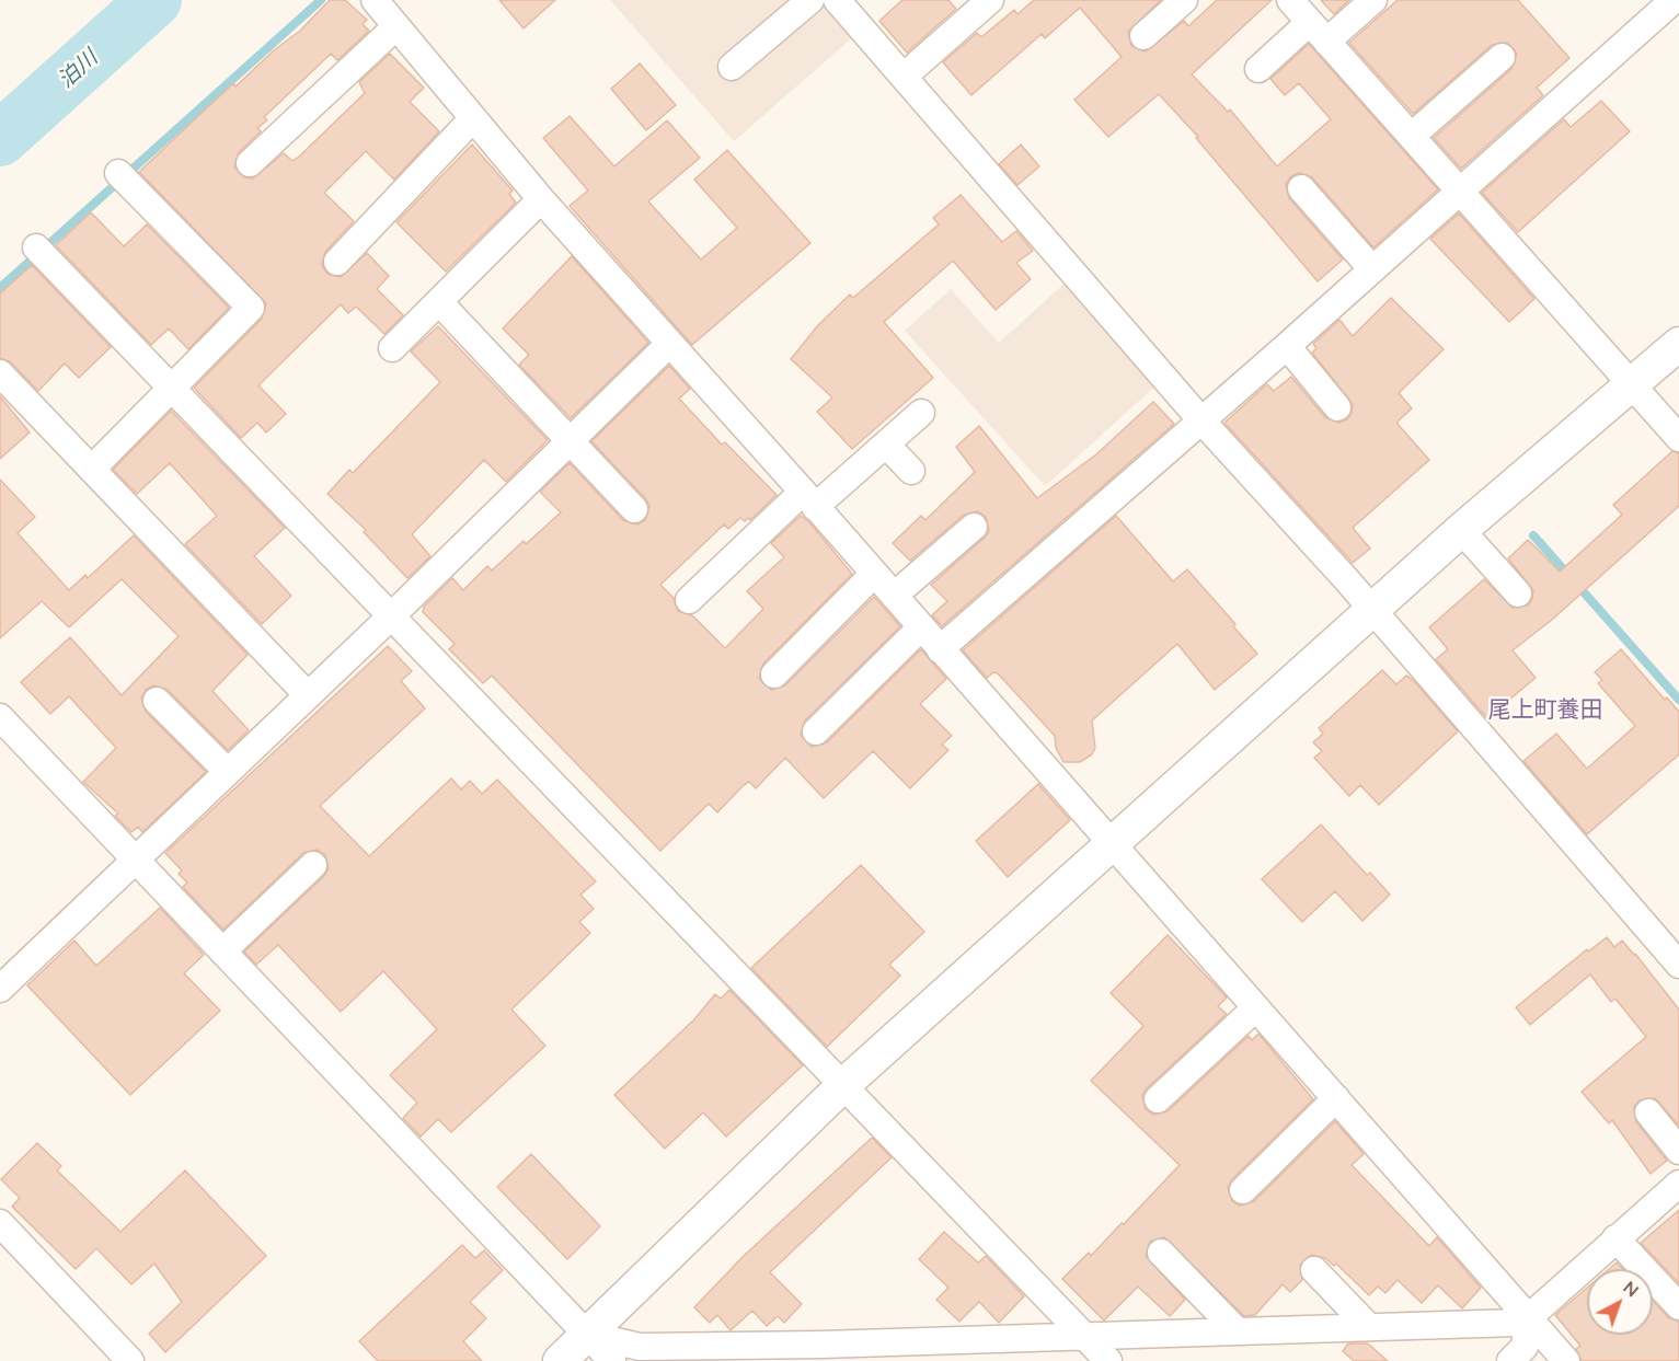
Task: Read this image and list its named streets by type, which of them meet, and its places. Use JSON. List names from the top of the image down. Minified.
{"districts":["尾上町養田"],"water":["泊川"],"north":"top right"}
